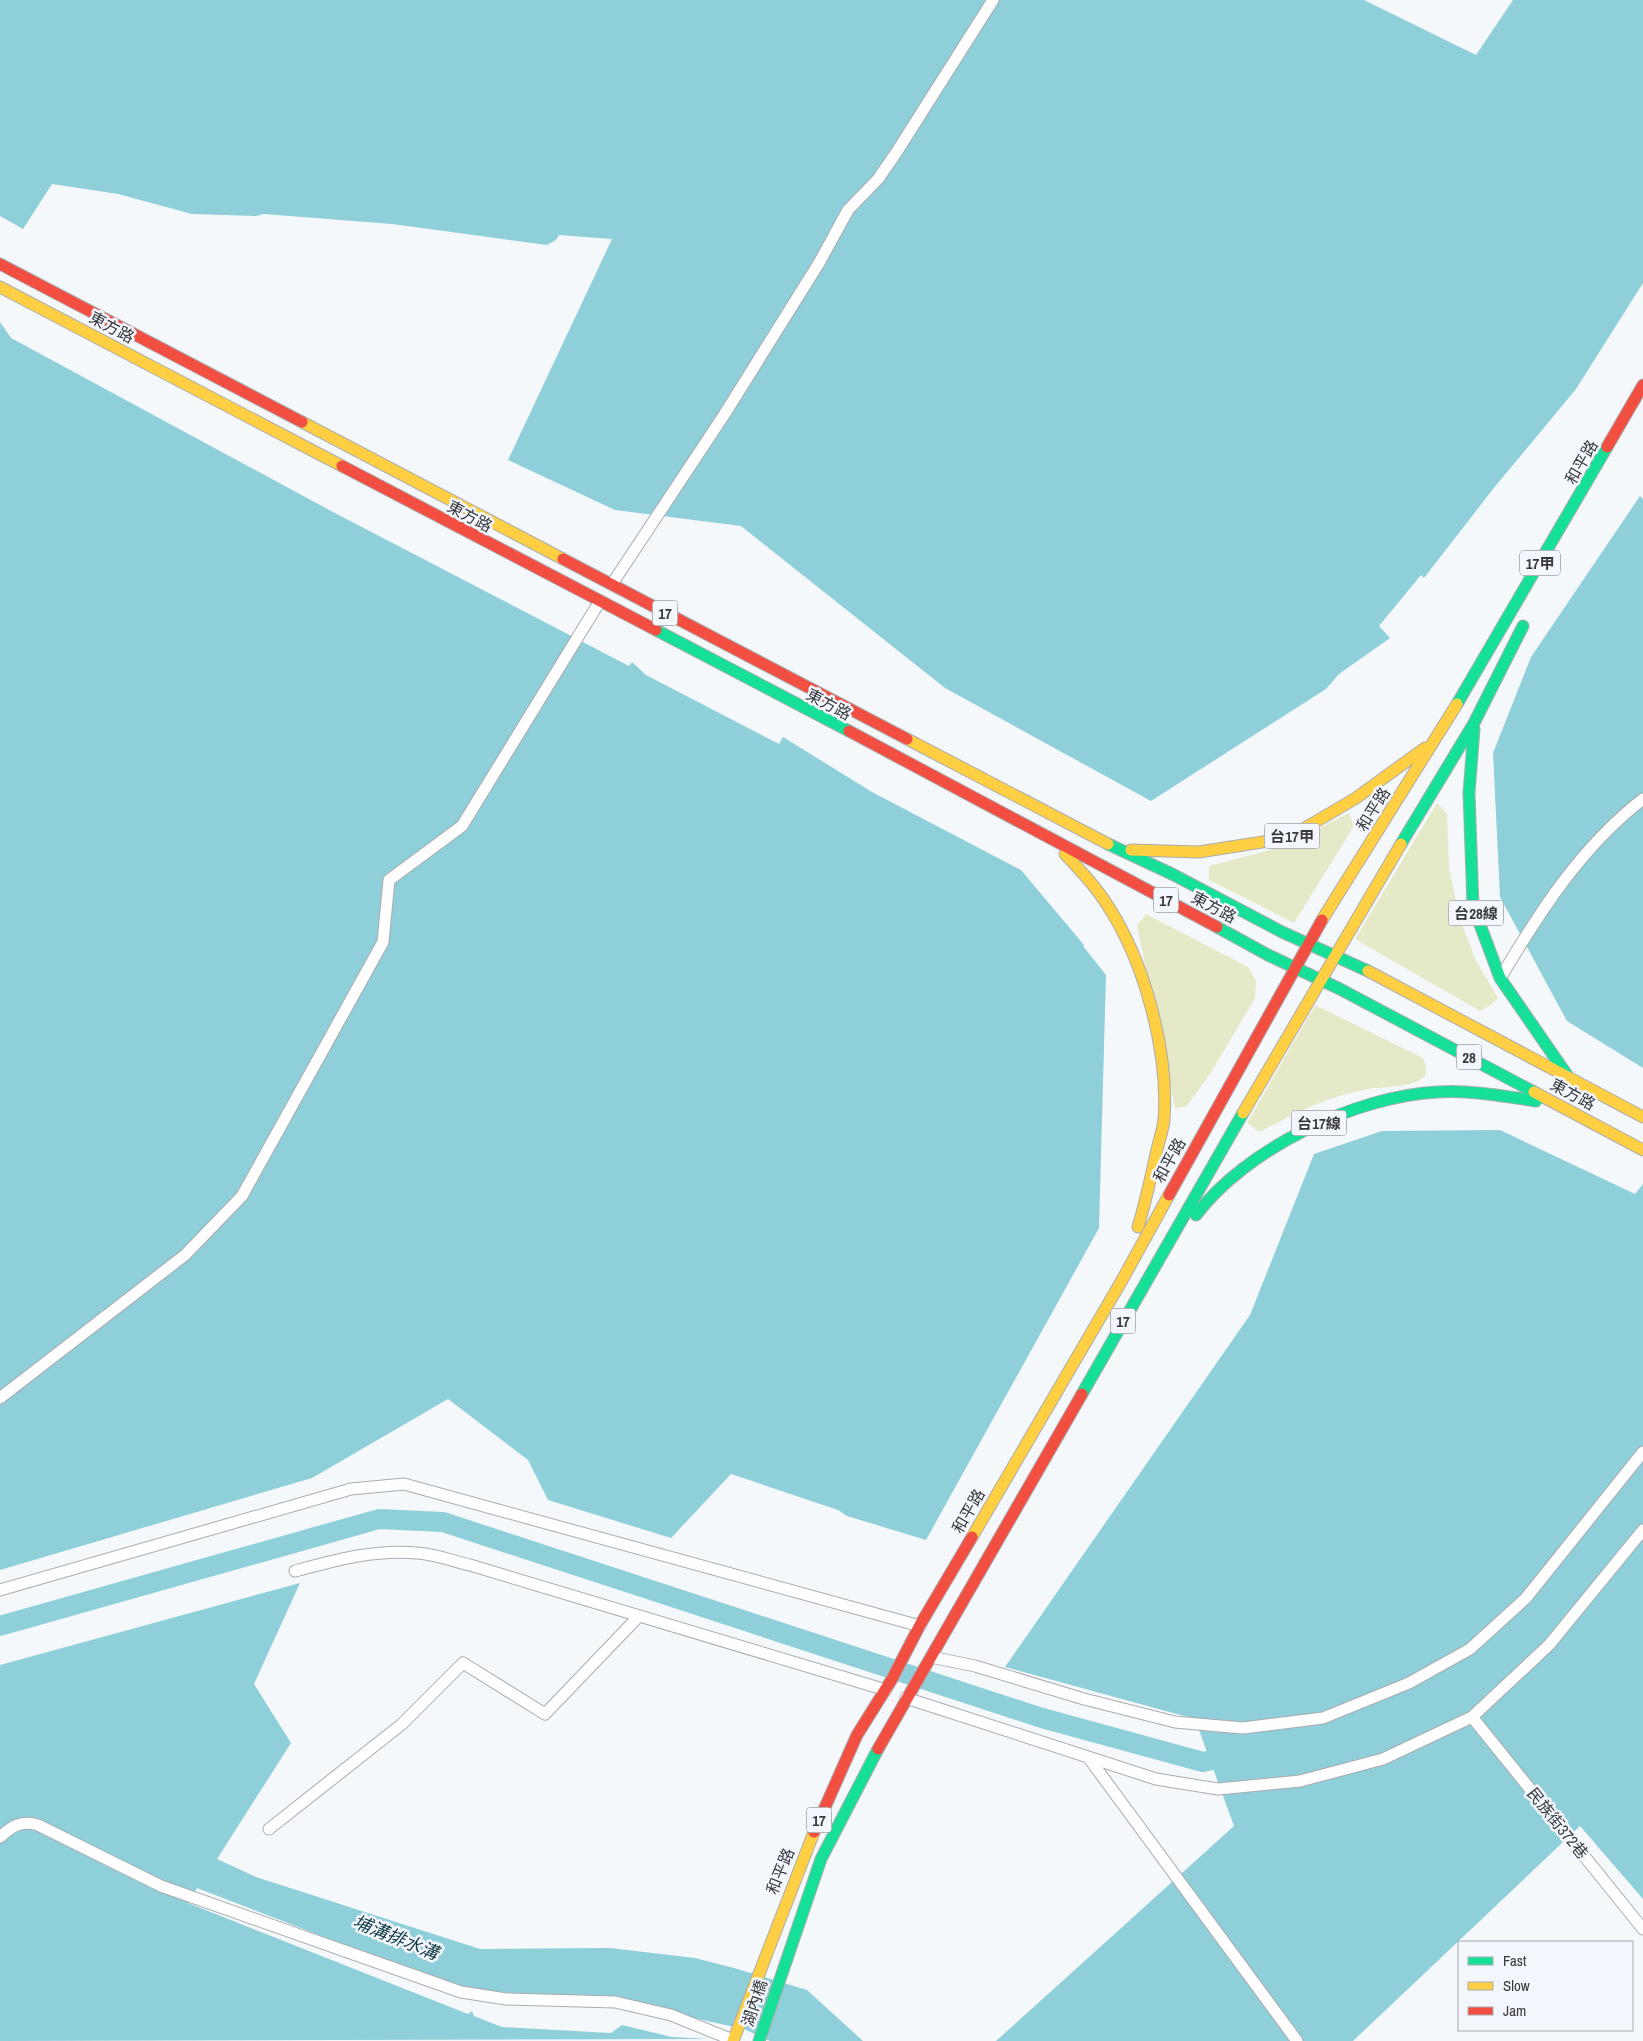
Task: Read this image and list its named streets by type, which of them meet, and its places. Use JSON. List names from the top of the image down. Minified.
{"streets":{"main road":["東方路","和平路","17甲","17","台17甲","台28線","28","台17線","湖內橋"],"lane":["民族街372巷"]},"crossings":[["東方路","和平路"],["東方路","台17甲"],["東方路","台28線"],["東方路","台17線"],["和平路","台17甲"],["和平路","台28線"],["和平路","台17線"],["和平路","湖內橋"]],"water":["埔溝排水溝"],"legend":["Fast","Slow","Jam"]}
